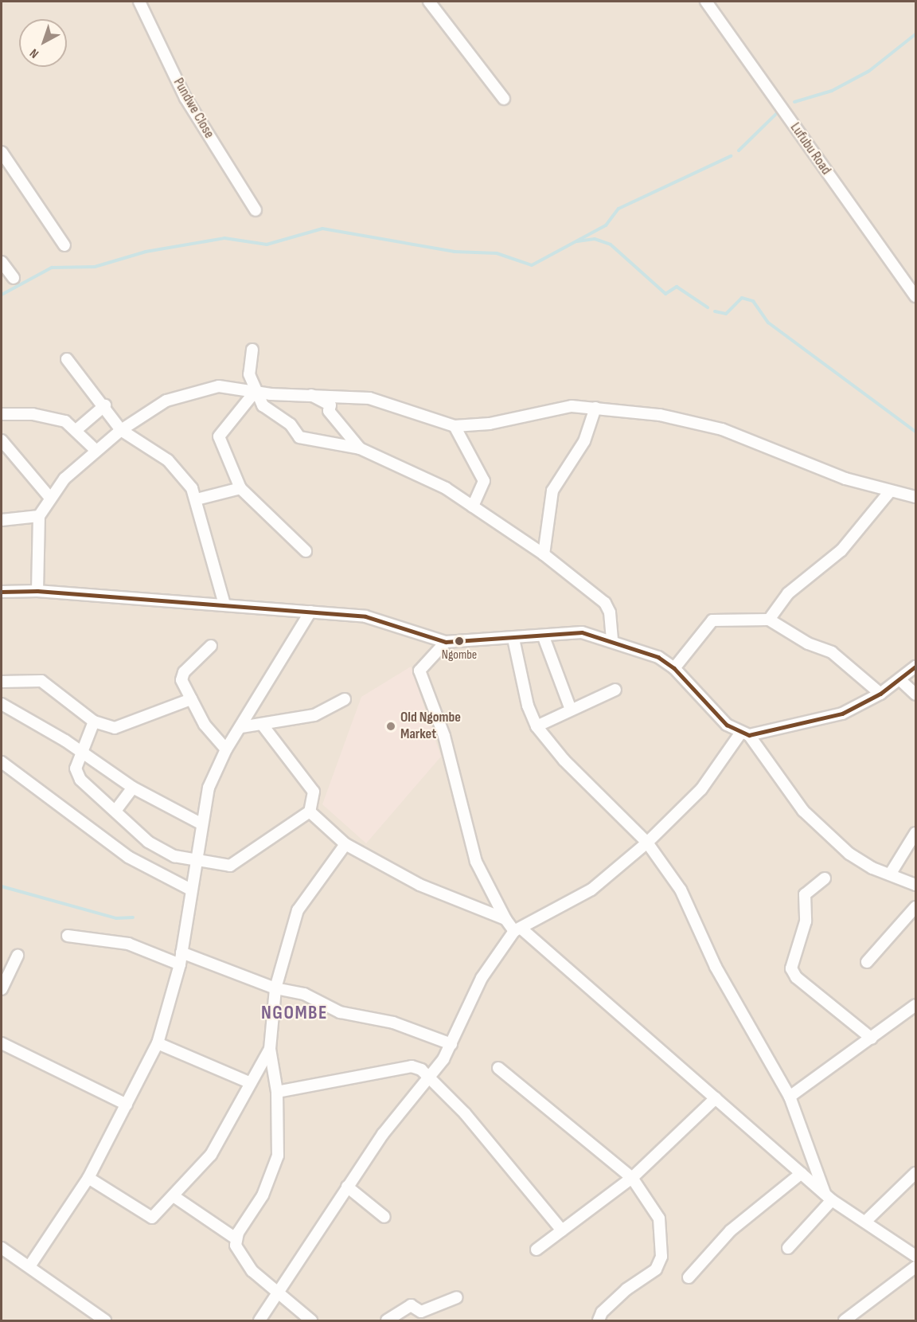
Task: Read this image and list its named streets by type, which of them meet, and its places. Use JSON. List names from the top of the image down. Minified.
{"streets":{"street":["Pundwe Close","Lufubu Road"]},"districts":["NGOMBE"],"places":["Ngombe","Old Ngombe Market"],"north":"bottom left"}
